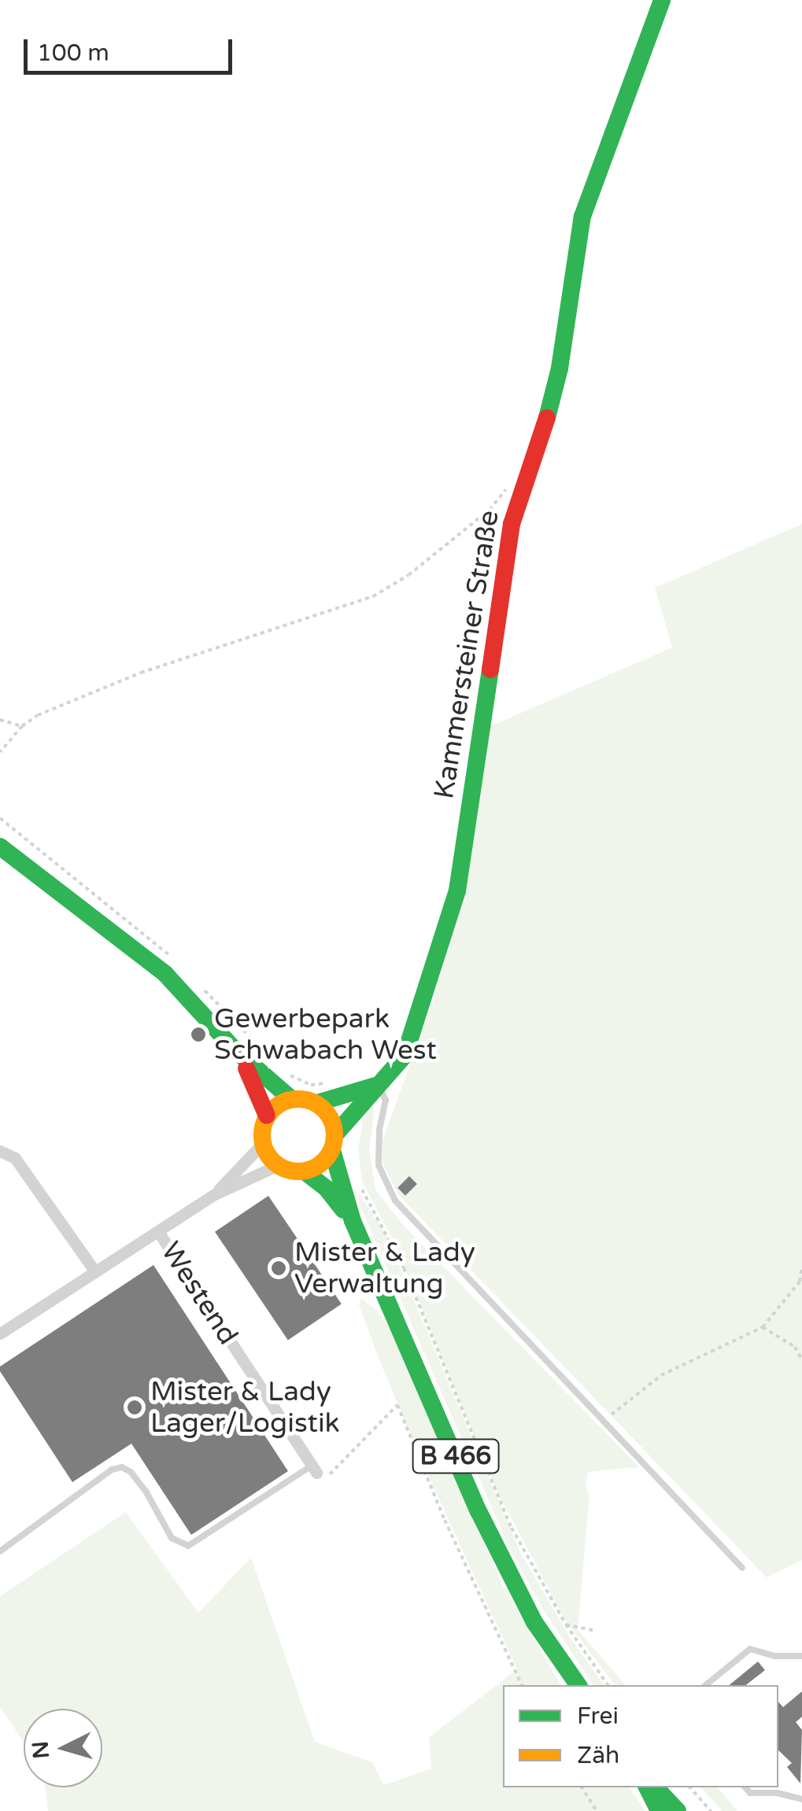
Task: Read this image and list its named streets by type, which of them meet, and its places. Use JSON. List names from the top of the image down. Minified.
{"streets":{"main road":["Kammersteiner Straße","B 466"],"street":["Westend"]},"crossings":[["Kammersteiner Straße","B 466"]],"places":["Gewerbepark Schwabach West","Mister & Lady Verwaltung","Mister & Lady Lager/Logistik"],"legend":["Frei","Zäh"],"scale_bar":"100 m","north":"left"}
